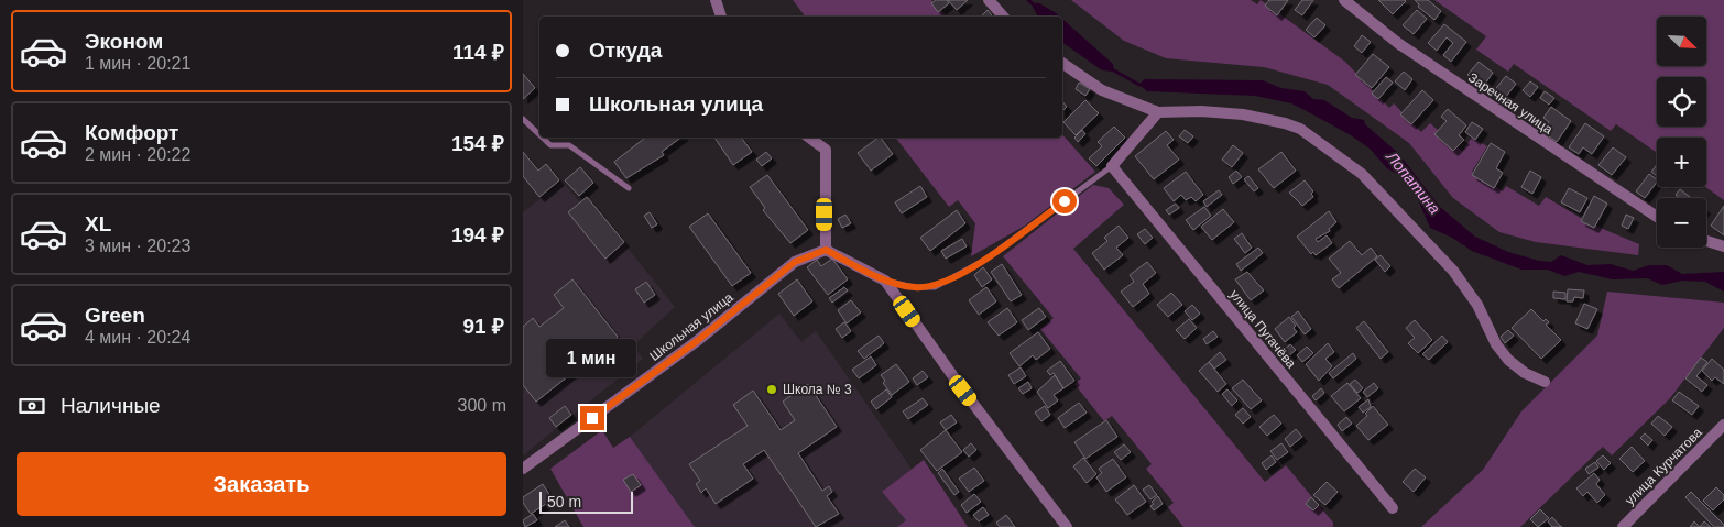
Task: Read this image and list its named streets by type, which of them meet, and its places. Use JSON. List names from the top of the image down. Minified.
{"streets":{"street":["Заречная улица","Школьная улица","улица Пугачёва","улица Курчатова"]},"water":["Лопатина"],"places":["Школа № 3"],"scale_bar":"50 m","north":"bottom right","page":{"list":[{"name":"Эконом","note":"1 мин · 20:21","value":"114 ₽"},{"name":"Комфорт","note":"2 мин · 20:22","value":"154 ₽"},{"name":"XL","note":"3 мин · 20:23","value":"194 ₽"},{"name":"Green","note":"4 мин · 20:24","value":"91 ₽"}],"map_buttons":["+","−"],"banner":["Откуда","Школьная улица"],"bubble":"1 мин","pay":["Наличные","300 m"],"buttons":"Заказать","scale":"50 m"}}
